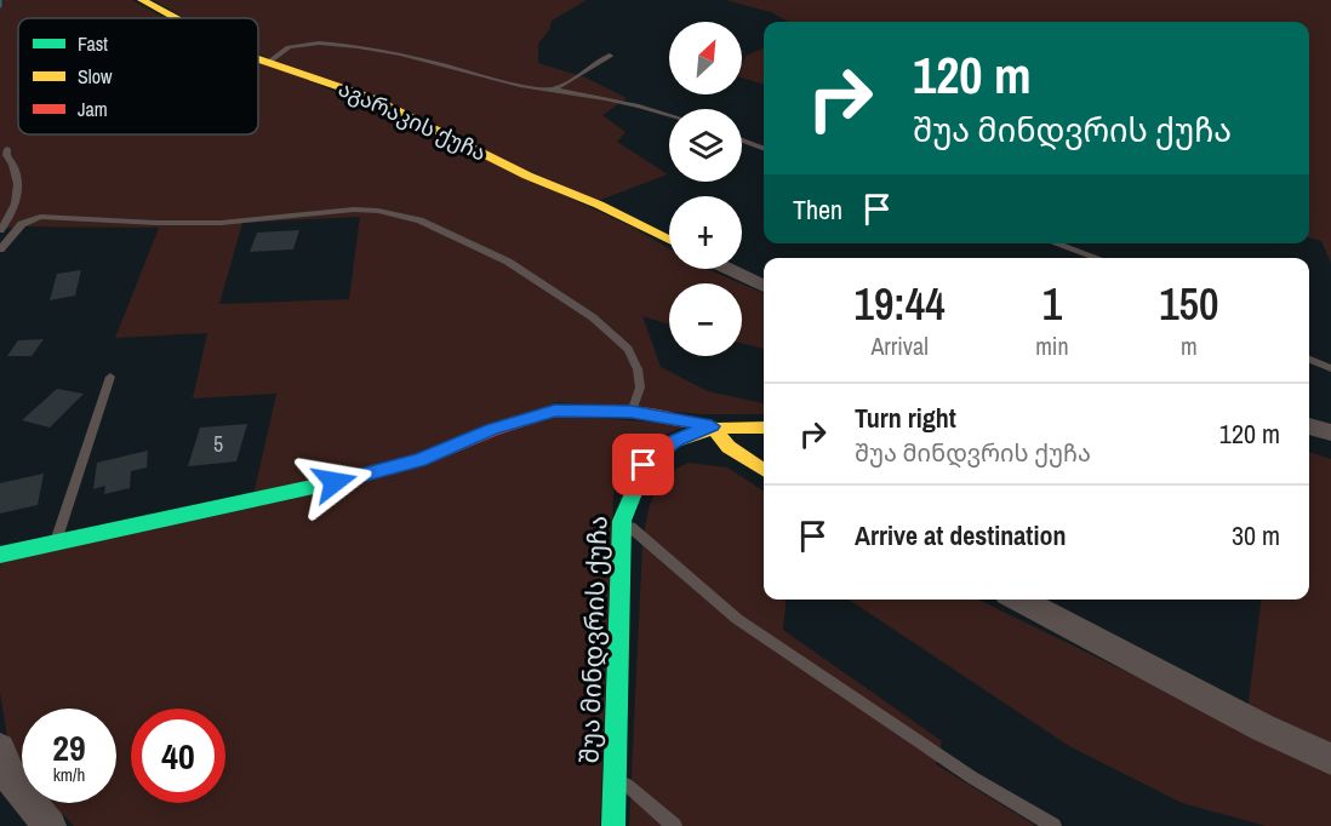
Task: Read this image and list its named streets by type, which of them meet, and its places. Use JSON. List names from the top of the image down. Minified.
{"streets":{"street":["აგარაკის ქუჩა","შუა მინდვრის ქუჩა"]},"house_numbers":["5"],"legend":["Fast","Slow","Jam"],"north":"top right","page":{"map_buttons":["+","−"],"turn":["120 m","შუა მინდვრის ქუჩა"],"then":"Then","eta":["19:44","Arrival","1","min","150","m"],"list":[{"name":"Turn right","note":"შუა მინდვრის ქუჩა","value":"120 m"},{"name":"Arrive at destination","value":"30 m"}],"speed":"29 km/h","limit":"40"}}
